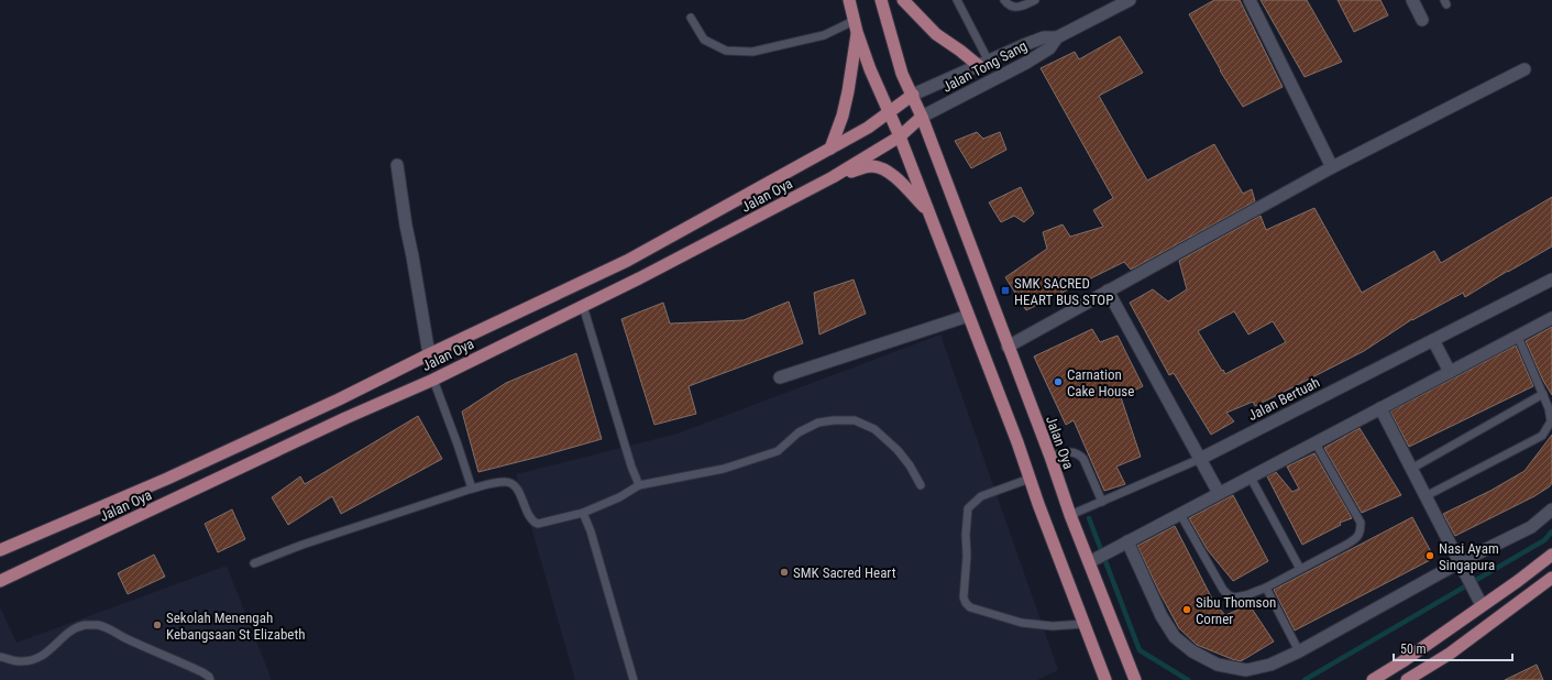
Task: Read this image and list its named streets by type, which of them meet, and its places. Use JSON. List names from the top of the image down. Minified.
{"streets":{"main road":["Jalan Oya"],"street":["Jalan Tong Sang","Jalan Bertuah"]},"crossings":[["Jalan Tong Sang","Jalan Oya"]],"places":{"transit":["SMK SACRED HEART BUS STOP"],"other":["Carnation Cake House","Nasi Ayam Singapura","SMK Sacred Heart","Sibu Thomson Corner","Sekolah Menengah Kebangsaan St Elizabeth"]},"scale_bar":"50 m"}
